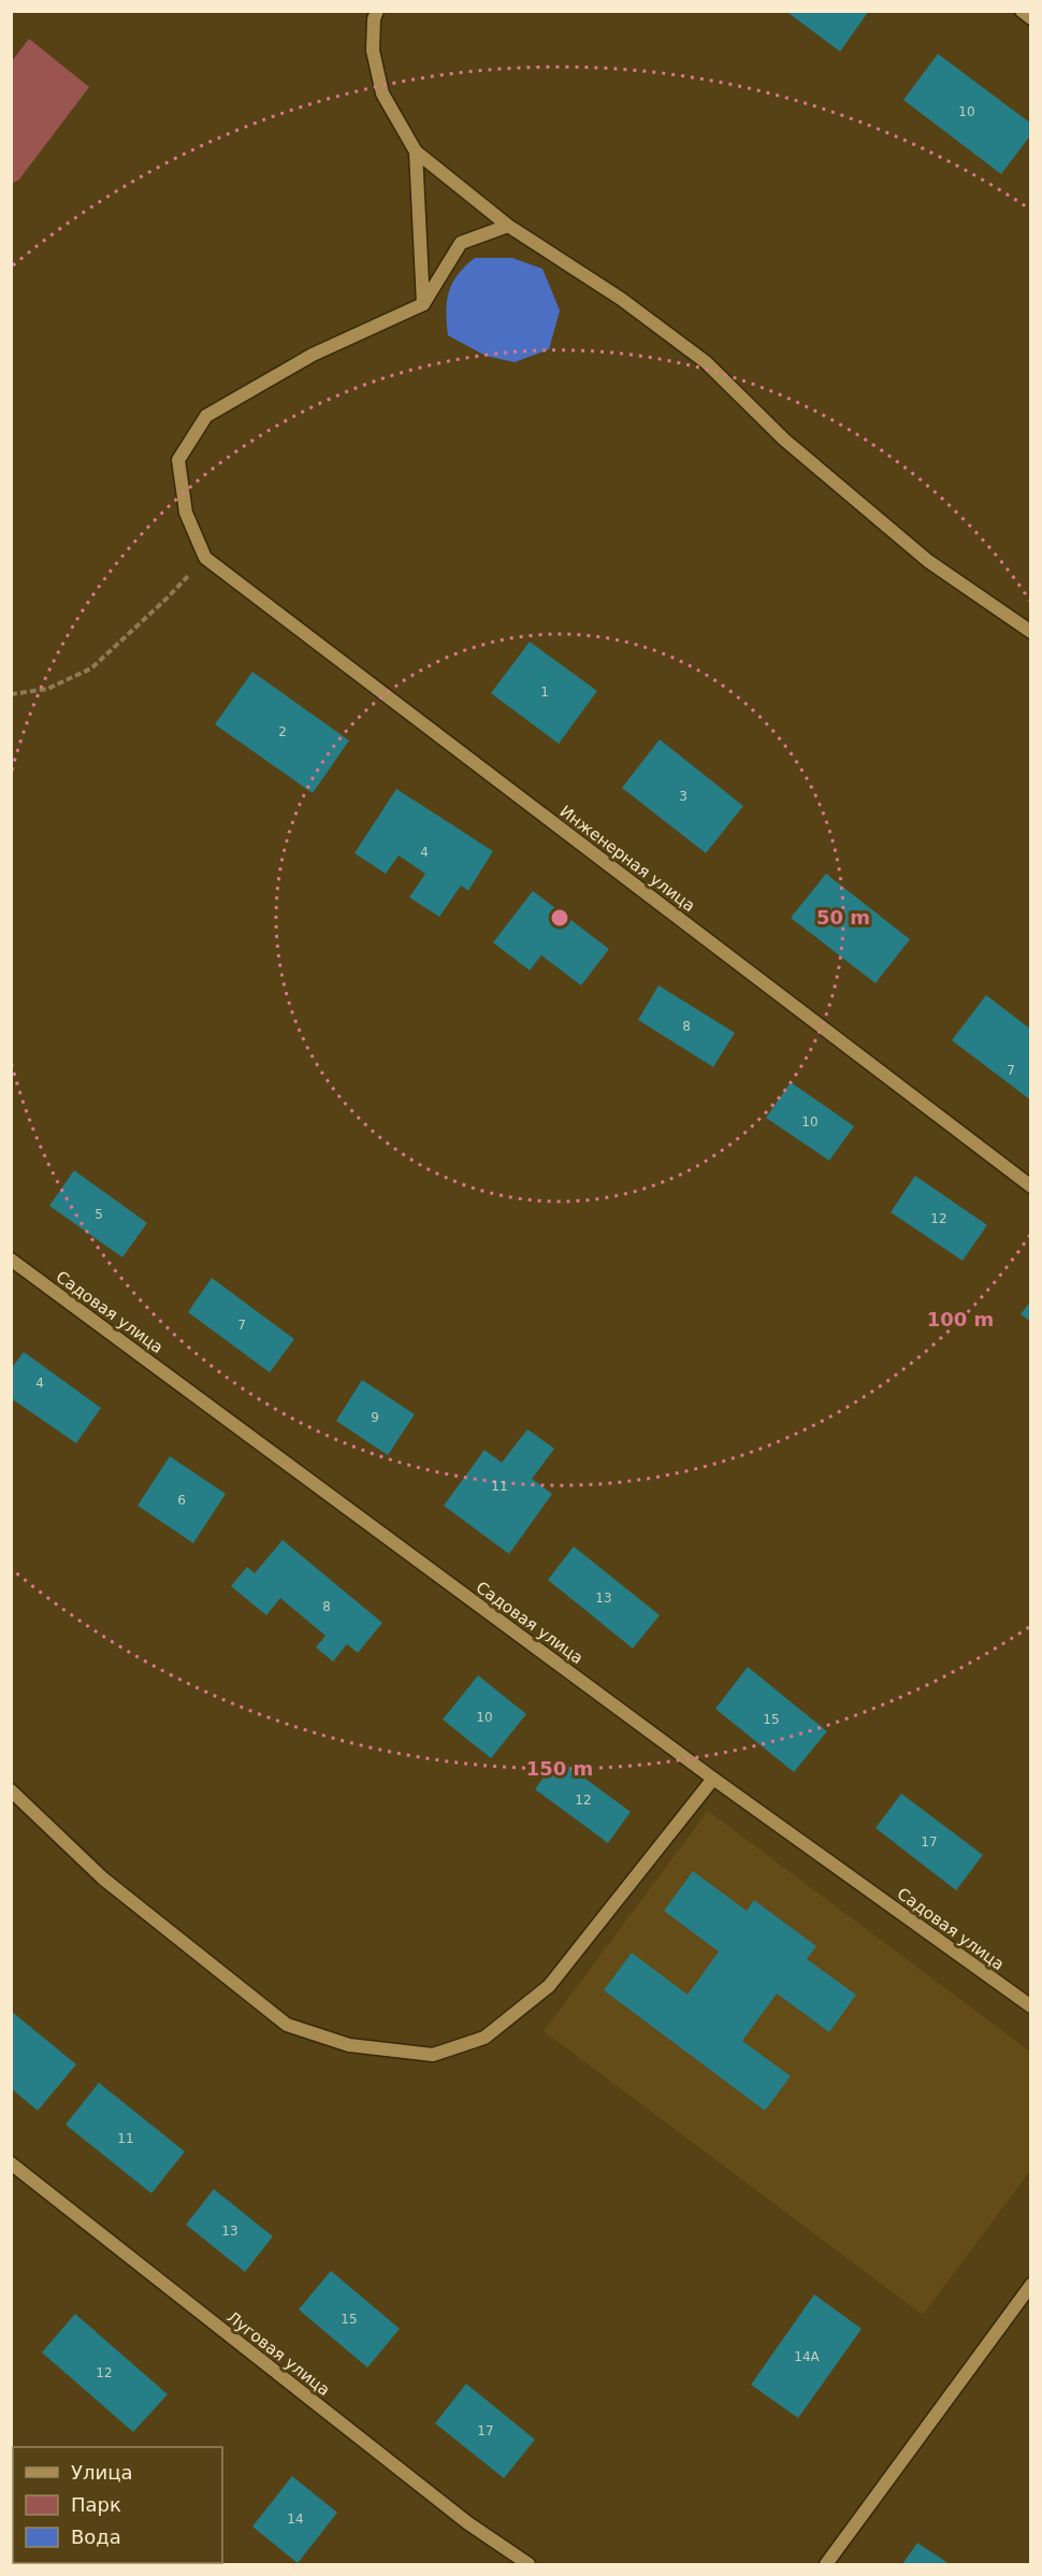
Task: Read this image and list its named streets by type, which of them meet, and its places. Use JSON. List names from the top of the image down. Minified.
{"streets":{"street":["Инженерная улица","Садовая улица","Луговая улица"]},"house_numbers":["10","1","2","3","4","8","7","10","5","12","7","4","9","11","6","13","8","10","15","12","17","11","13","15","14А","12","17","14"],"legend":["Улица","Парк","Вода"],"rings":["50 m","100 m","150 m"]}
